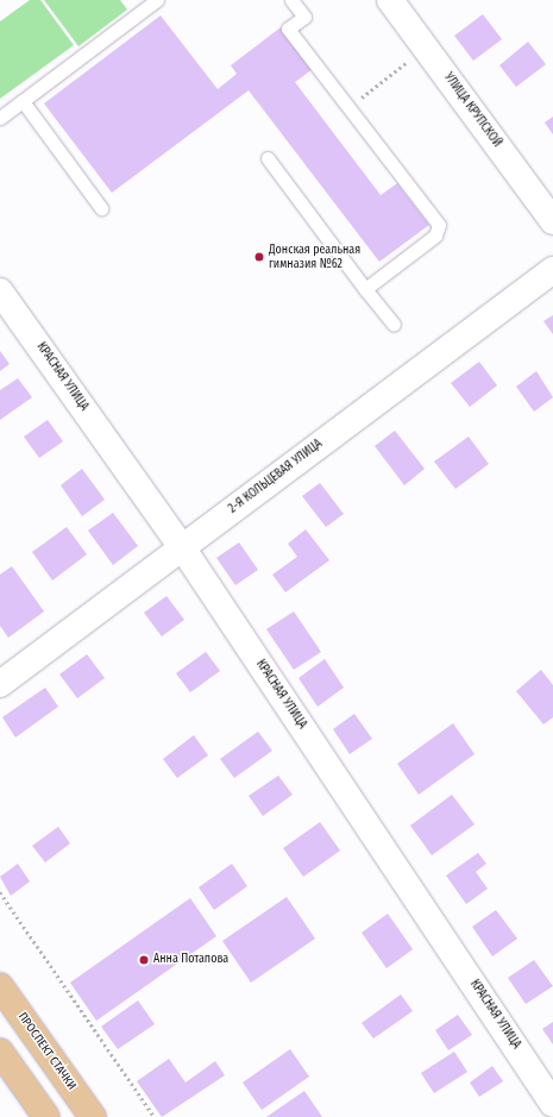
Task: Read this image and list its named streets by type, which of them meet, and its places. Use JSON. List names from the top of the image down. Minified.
{"streets":{"main road":["ПРОСПЕКТ СТАЧКИ"],"street":["УЛИЦА КРУПСКОЙ","КРАСНАЯ УЛИЦА","2-Я КОЛЬЦЕВАЯ УЛИЦА"]},"crossings":[["КРАСНАЯ УЛИЦА","2-Я КОЛЬЦЕВАЯ УЛИЦА"]],"places":["Донская реальная гимназия №62","Анна Потапова"]}
